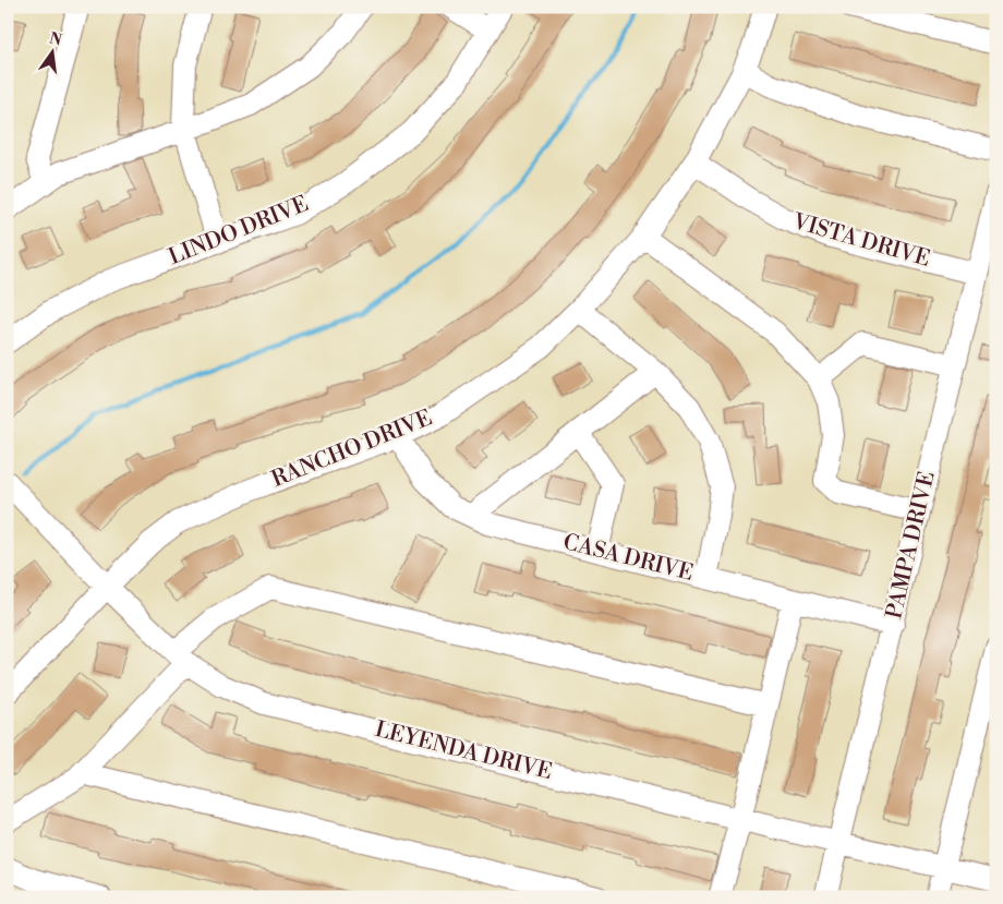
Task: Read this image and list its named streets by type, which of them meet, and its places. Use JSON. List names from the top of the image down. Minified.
{"streets":{"street":["LINDO DRIVE","VISTA DRIVE","RANCHO DRIVE","PAMPA DRIVE","CASA DRIVE","LEYENDA DRIVE"]},"crossings":[["VISTA DRIVE","RANCHO DRIVE"],["VISTA DRIVE","PAMPA DRIVE"],["RANCHO DRIVE","CASA DRIVE"],["RANCHO DRIVE","LEYENDA DRIVE"],["PAMPA DRIVE","CASA DRIVE"],["PAMPA DRIVE","LEYENDA DRIVE"]],"north":"top"}
